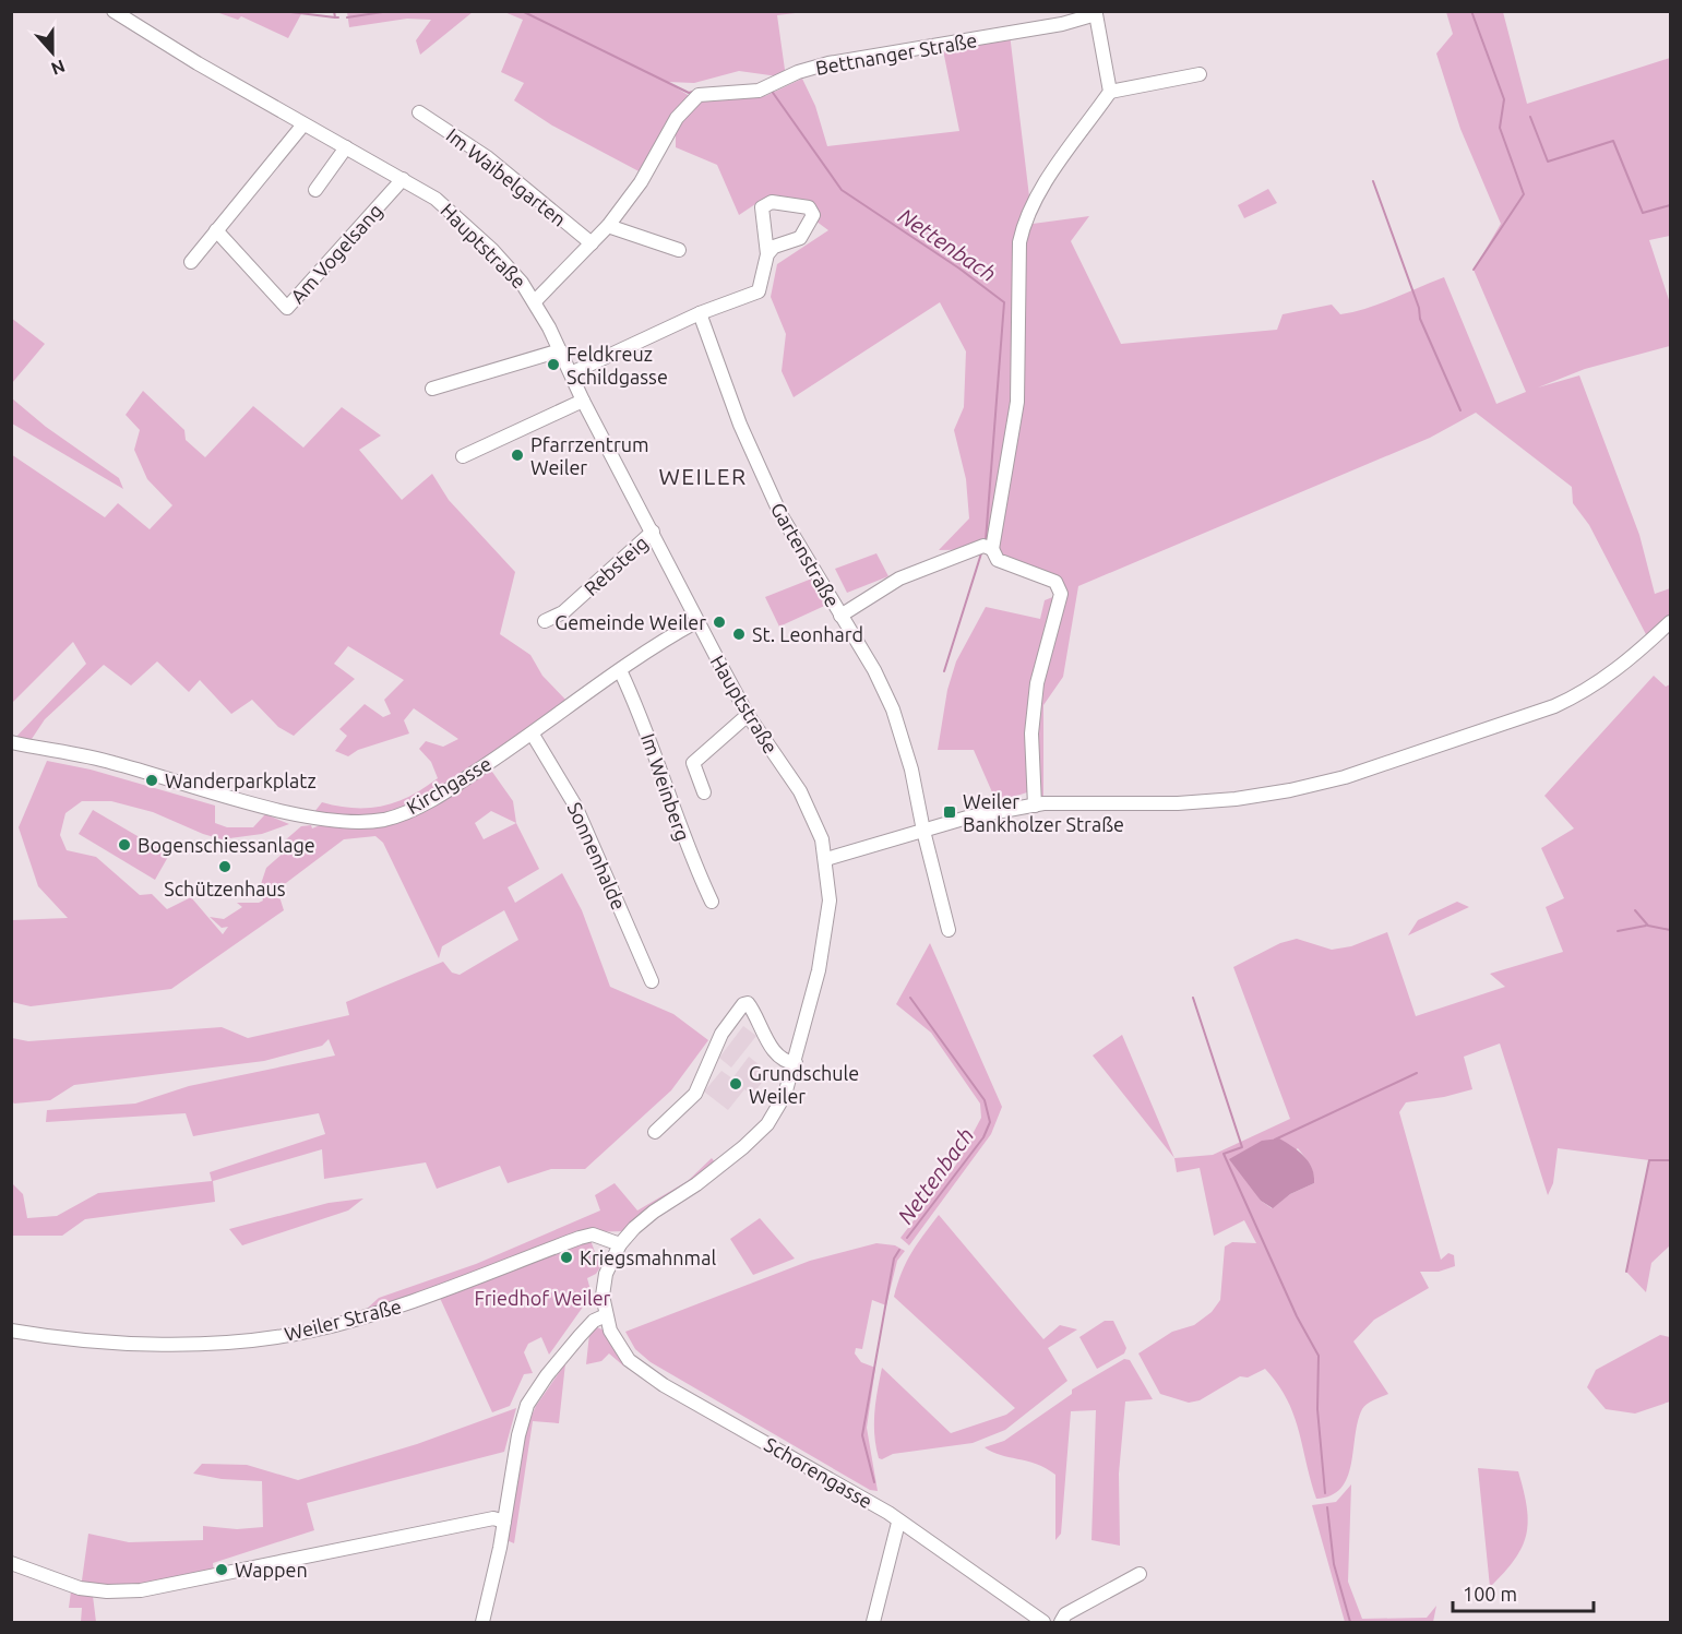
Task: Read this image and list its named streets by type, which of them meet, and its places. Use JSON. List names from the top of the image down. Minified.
{"streets":{"street":["Bettnanger Straße","Im Waibelgarten","Hauptstraße","Am Vogelsang","Gartenstraße","Rebsteig","Kirchgasse","Im Weinberg","Sonnenhalde","Weiler Straße","Schorengasse"]},"crossings":[["Bettnanger Straße","Im Waibelgarten"],["Bettnanger Straße","Hauptstraße"],["Hauptstraße","Am Vogelsang"],["Hauptstraße","Rebsteig"],["Hauptstraße","Kirchgasse"],["Hauptstraße","Weiler Straße"],["Hauptstraße","Schorengasse"],["Kirchgasse","Im Weinberg"],["Kirchgasse","Sonnenhalde"]],"districts":["WEILER"],"water":["Nettenbach"],"parks":["Friedhof Weiler"],"places":{"other":["Feldkreuz Schildgasse","Pfarrzentrum Weiler","Gemeinde Weiler","St. Leonhard","Wanderparkplatz","Bogenschiessanlage","Schützenhaus","Grundschule Weiler","Kriegsmahnmal","Wappen"],"transit":["Weiler Bankholzer Straße"]},"scale_bar":"100 m","north":"bottom"}
